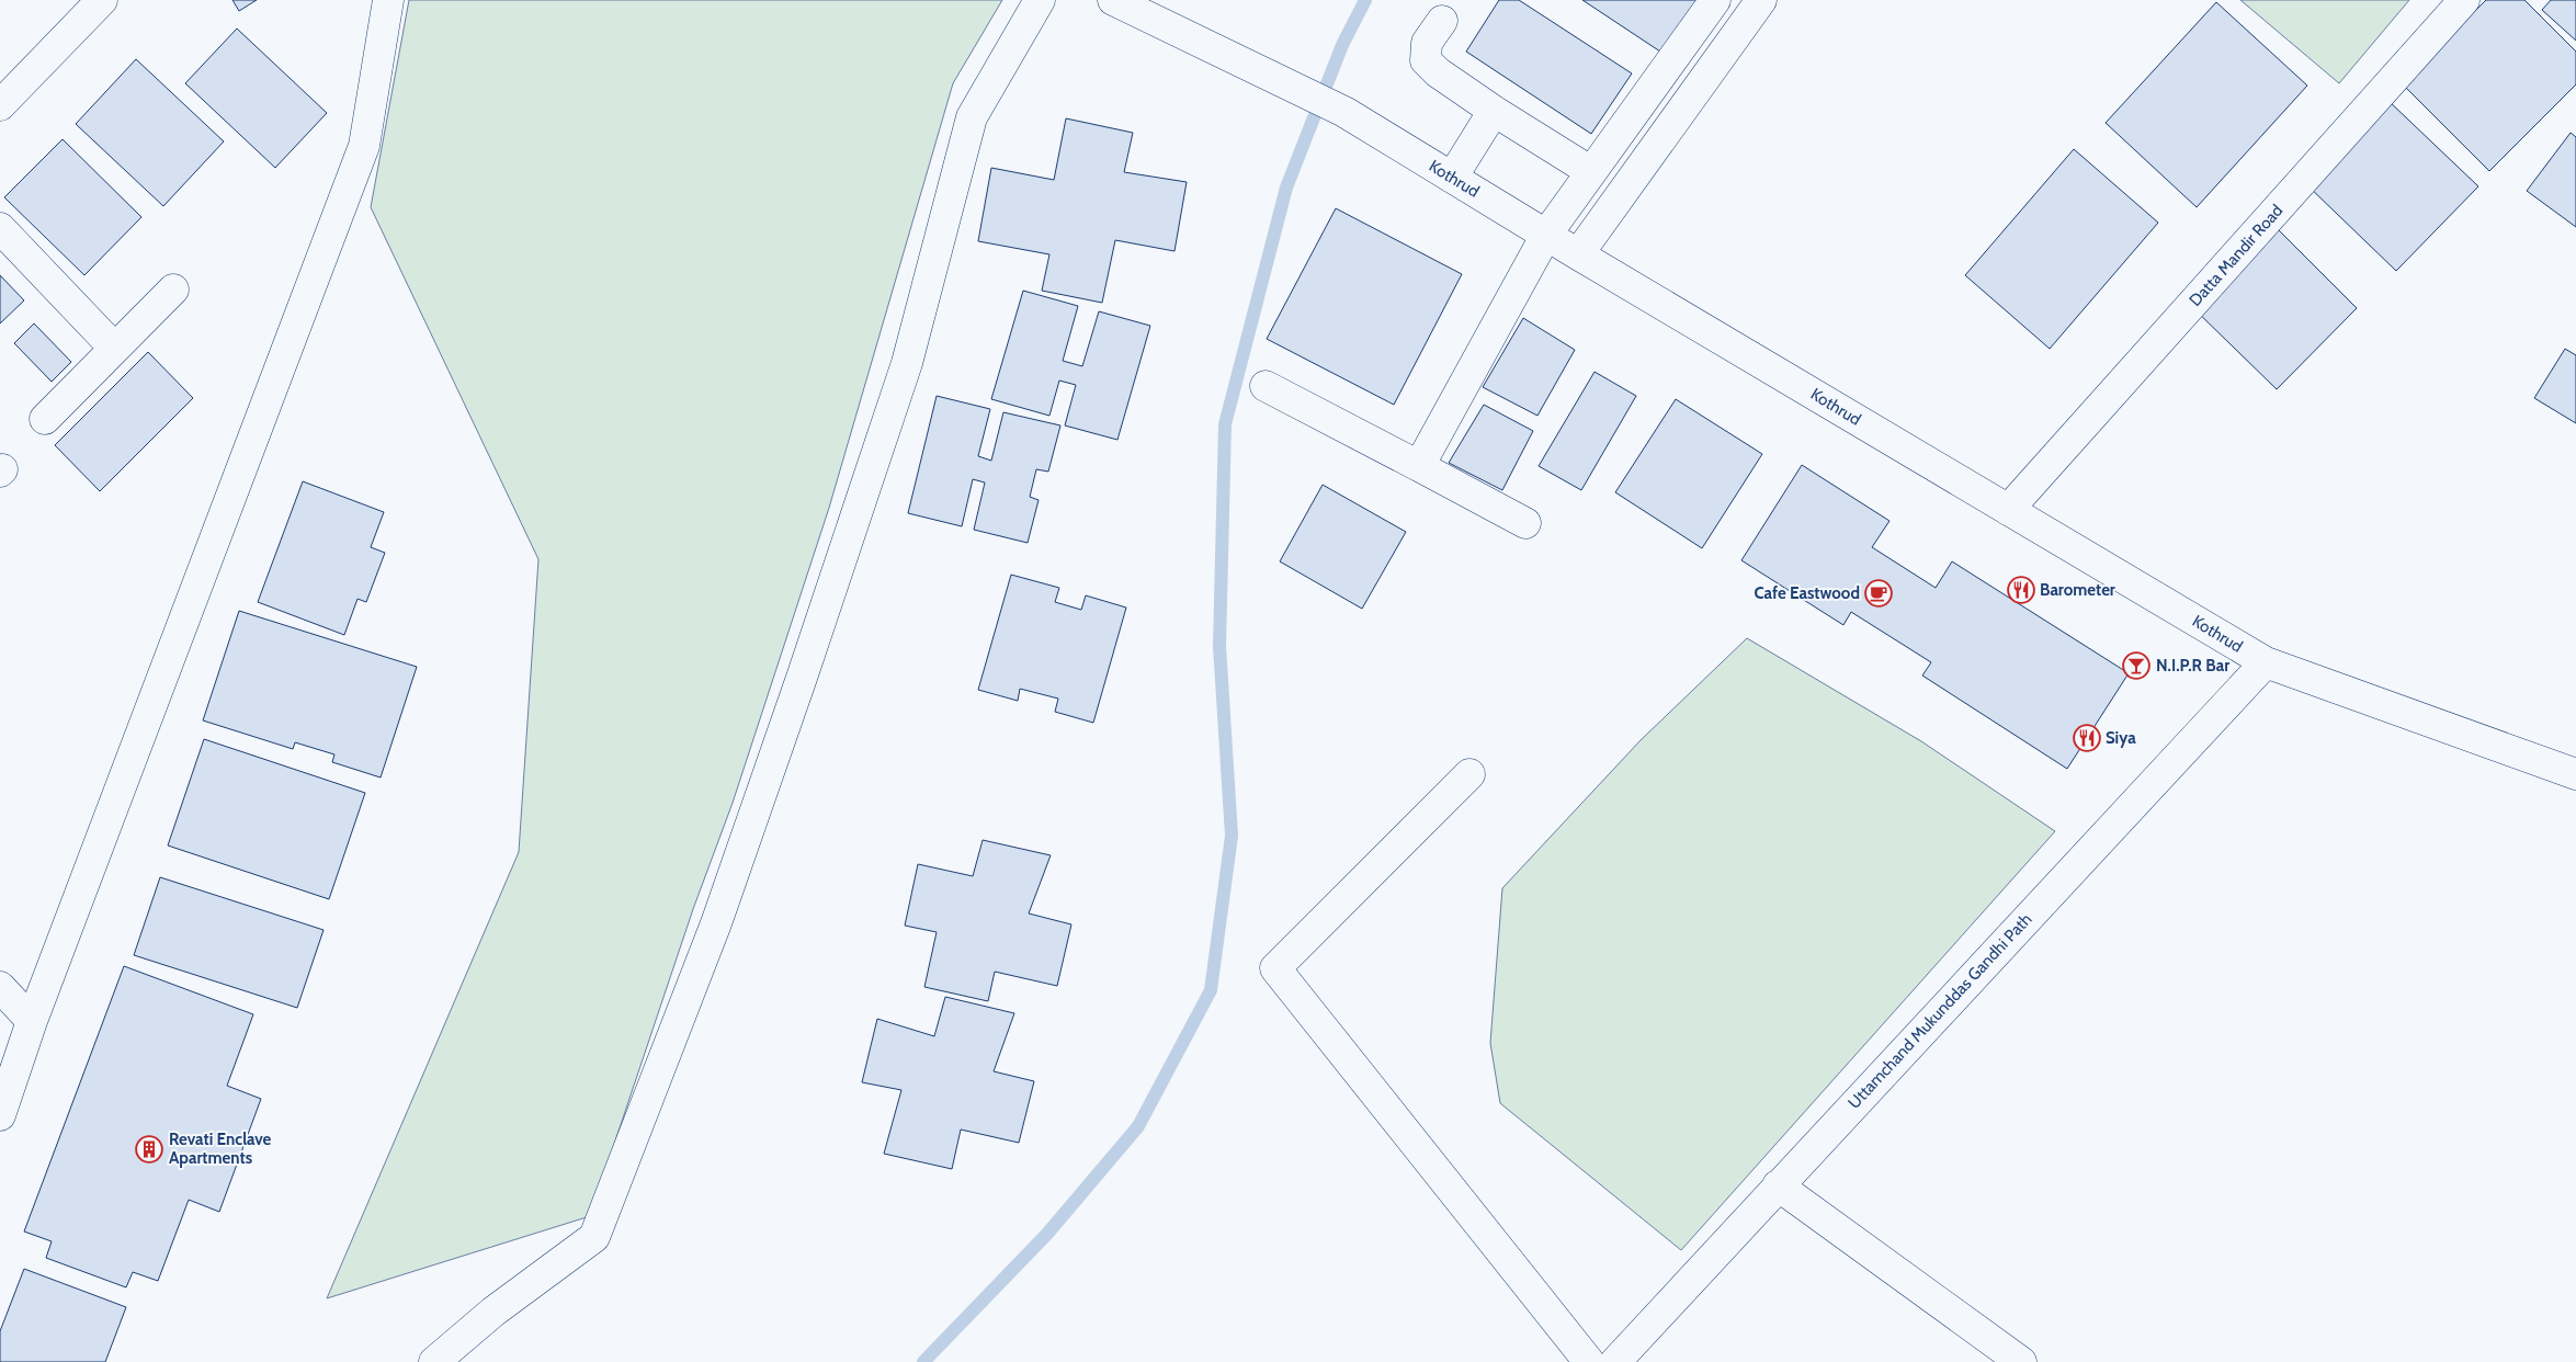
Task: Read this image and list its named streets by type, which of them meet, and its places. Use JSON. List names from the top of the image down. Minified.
{"streets":{"street":["Kothrud","Datta Mandir Road","Uttamchand Mukunddas Gandhi Path"]},"crossings":[["Kothrud","Datta Mandir Road"],["Kothrud","Uttamchand Mukunddas Gandhi Path"]],"places":{"restaurant":["Barometer","Siya"],"cafe":["Cafe Eastwood"],"bar":["N.I.P.R Bar"],"building":["Revati Enclave Apartments"]}}
